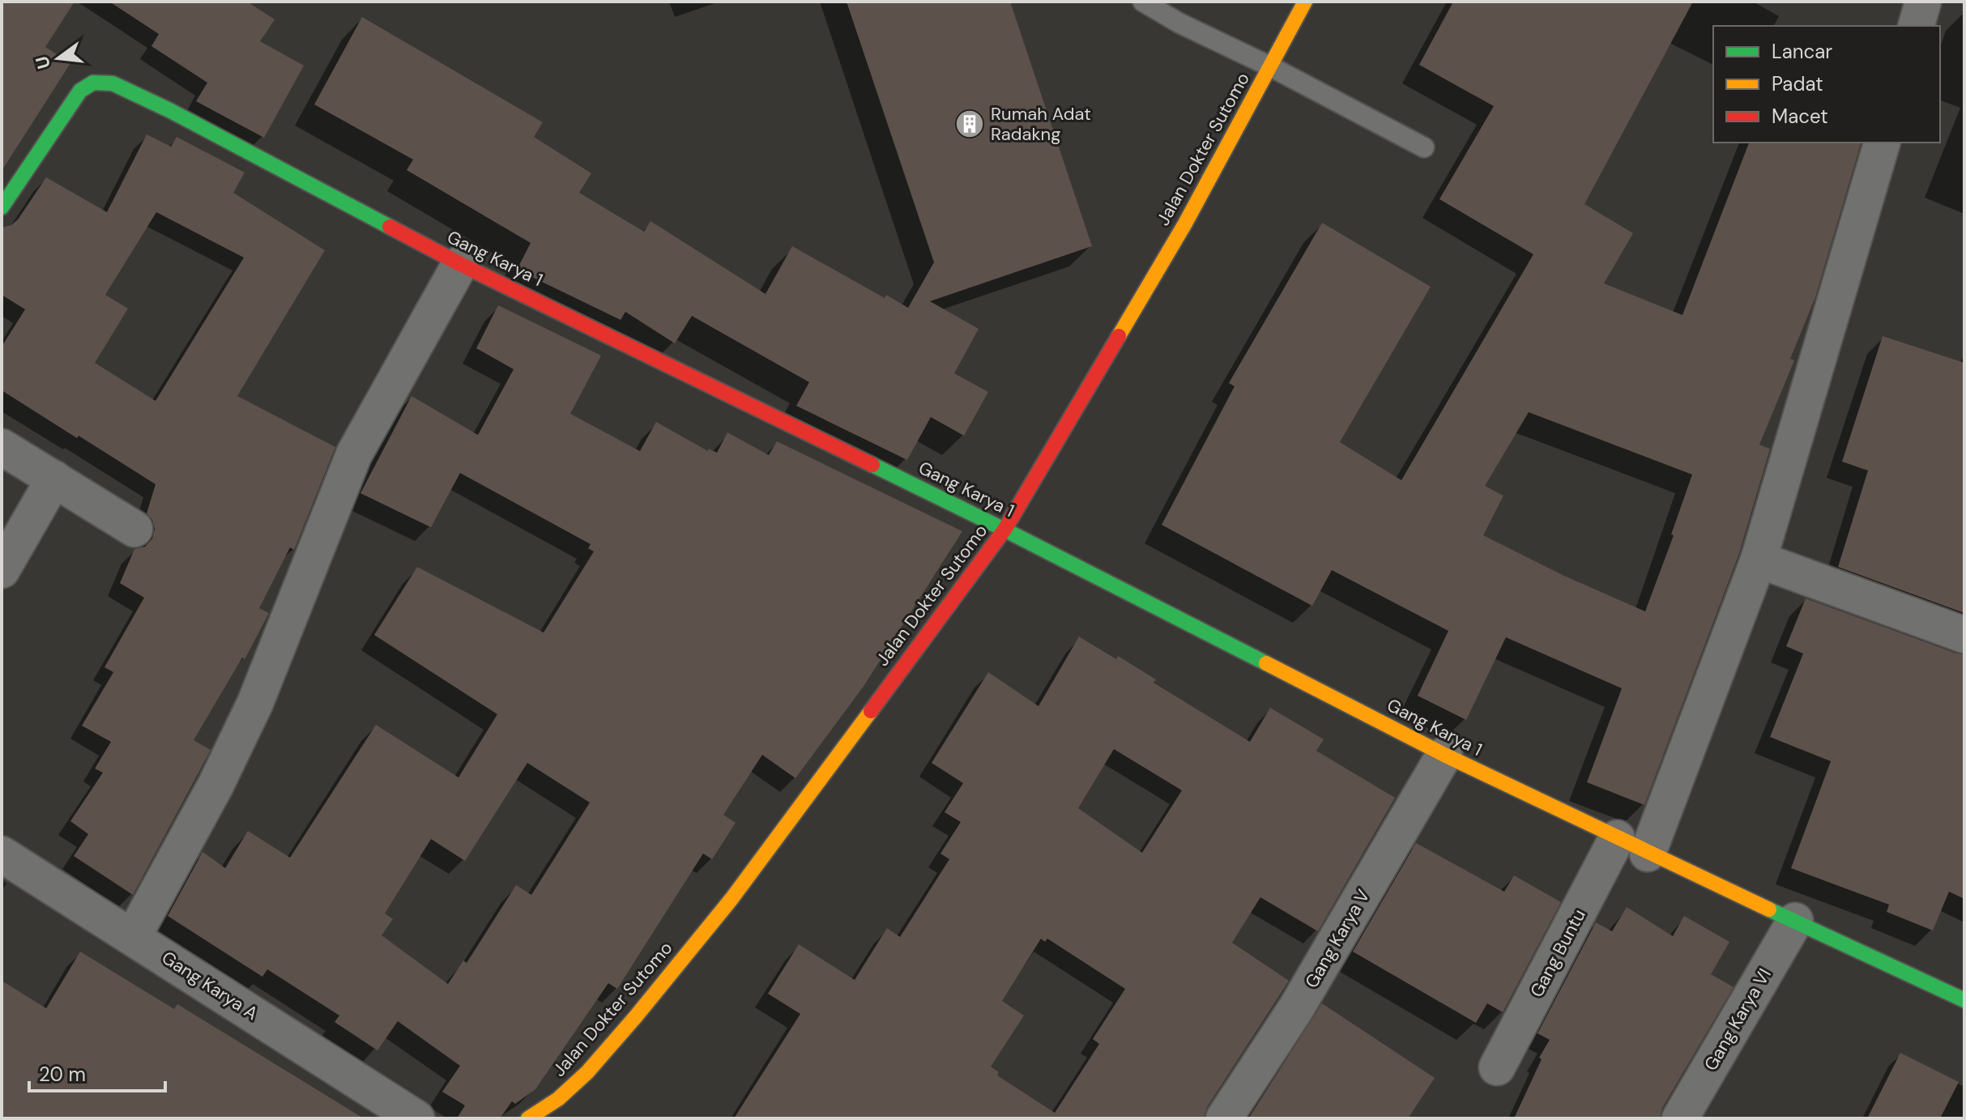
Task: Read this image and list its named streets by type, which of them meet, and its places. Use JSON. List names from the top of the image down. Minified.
{"streets":{"street":["Jalan Dokter Sutomo","Gang Karya 1","Gang Karya V","Gang Buntu","Gang Karya A","Gang Karya VI"]},"crossings":[["Jalan Dokter Sutomo","Gang Karya 1"],["Gang Karya 1","Gang Karya V"],["Gang Karya 1","Gang Buntu"],["Gang Karya 1","Gang Karya VI"]],"places":{"building":["Rumah Adat Radakng"]},"legend":["Lancar","Padat","Macet"],"scale_bar":"20 m","north":"left"}
